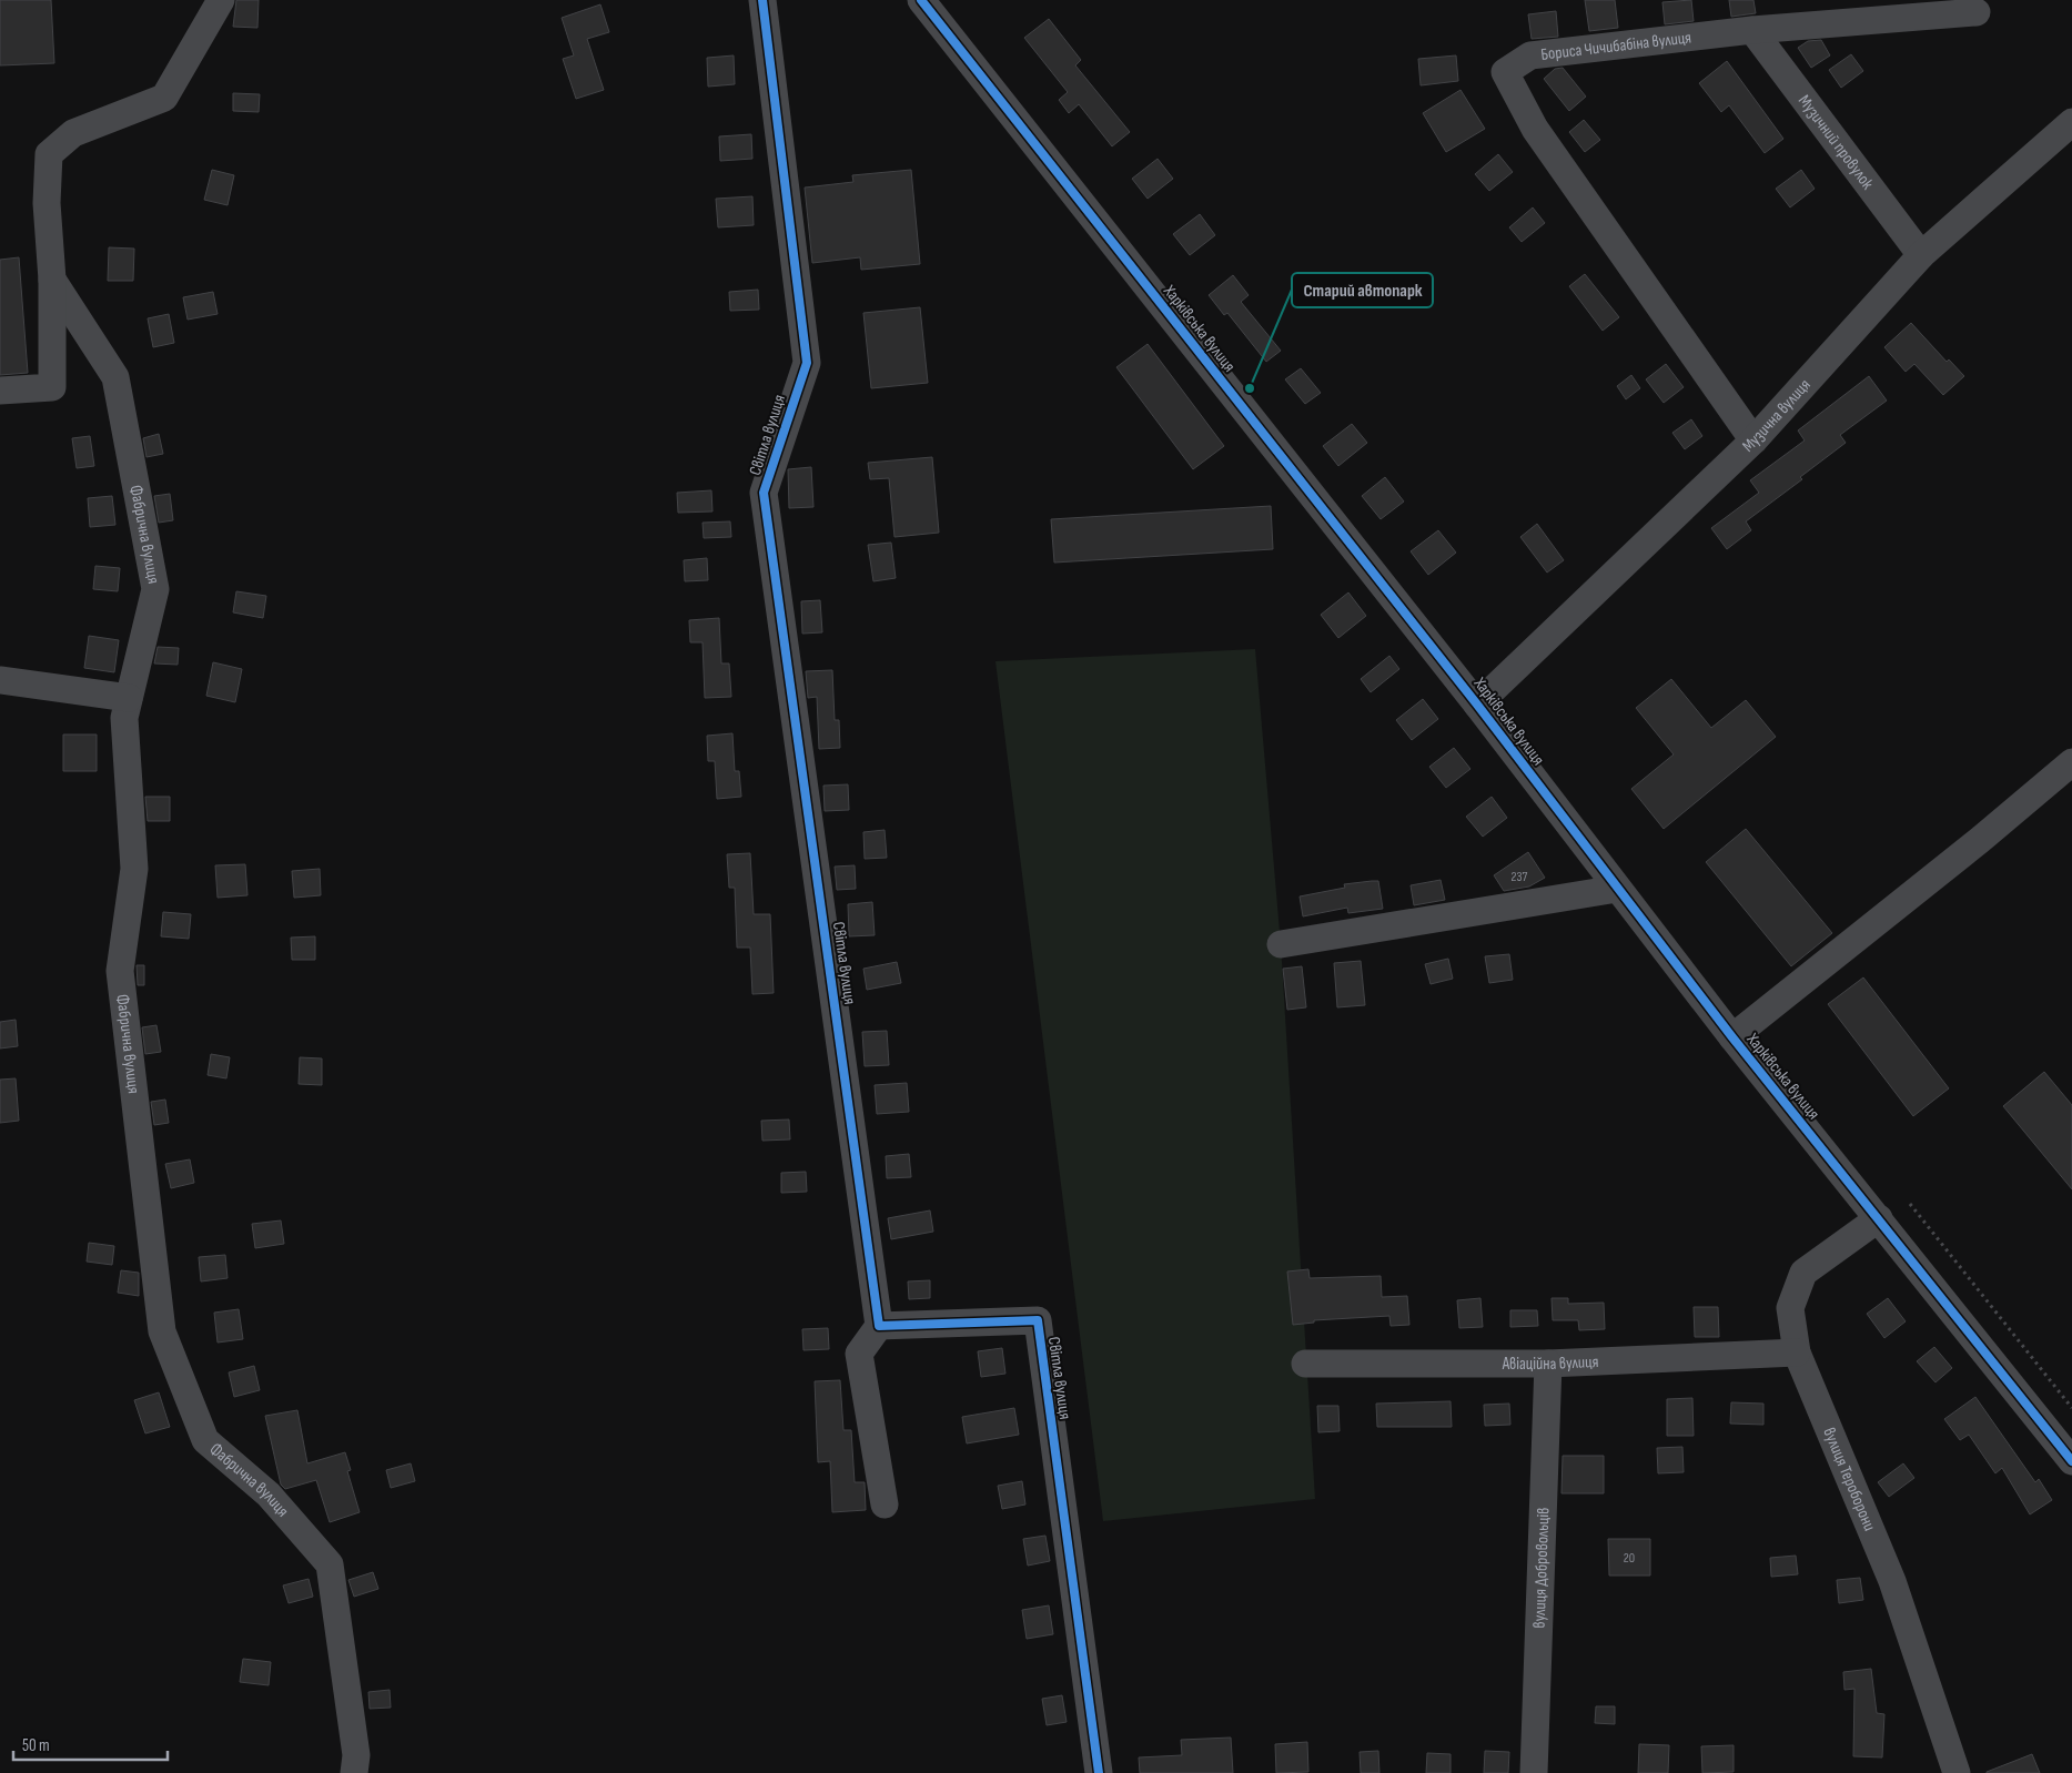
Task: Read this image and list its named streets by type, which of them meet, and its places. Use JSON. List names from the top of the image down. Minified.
{"streets":{"street":["Бориса Чичибабіна вулиця","Музичний провулок","Харківська вулиця","Музична вулиця","Світла вулиця","Фабрична вулиця","Авіаційна вулиця","вулиця Тероборони","вулиця Добровольців"]},"crossings":[["Бориса Чичибабіна вулиця","Музичний провулок"],["Бориса Чичибабіна вулиця","Музична вулиця"],["Музичний провулок","Музична вулиця"],["Харківська вулиця","Музична вулиця"],["Харківська вулиця","вулиця Тероборони"],["Авіаційна вулиця","вулиця Тероборони"],["Авіаційна вулиця","вулиця Добровольців"]],"places":["Старий автопарк"],"house_numbers":["237","20"],"scale_bar":"50 m"}
